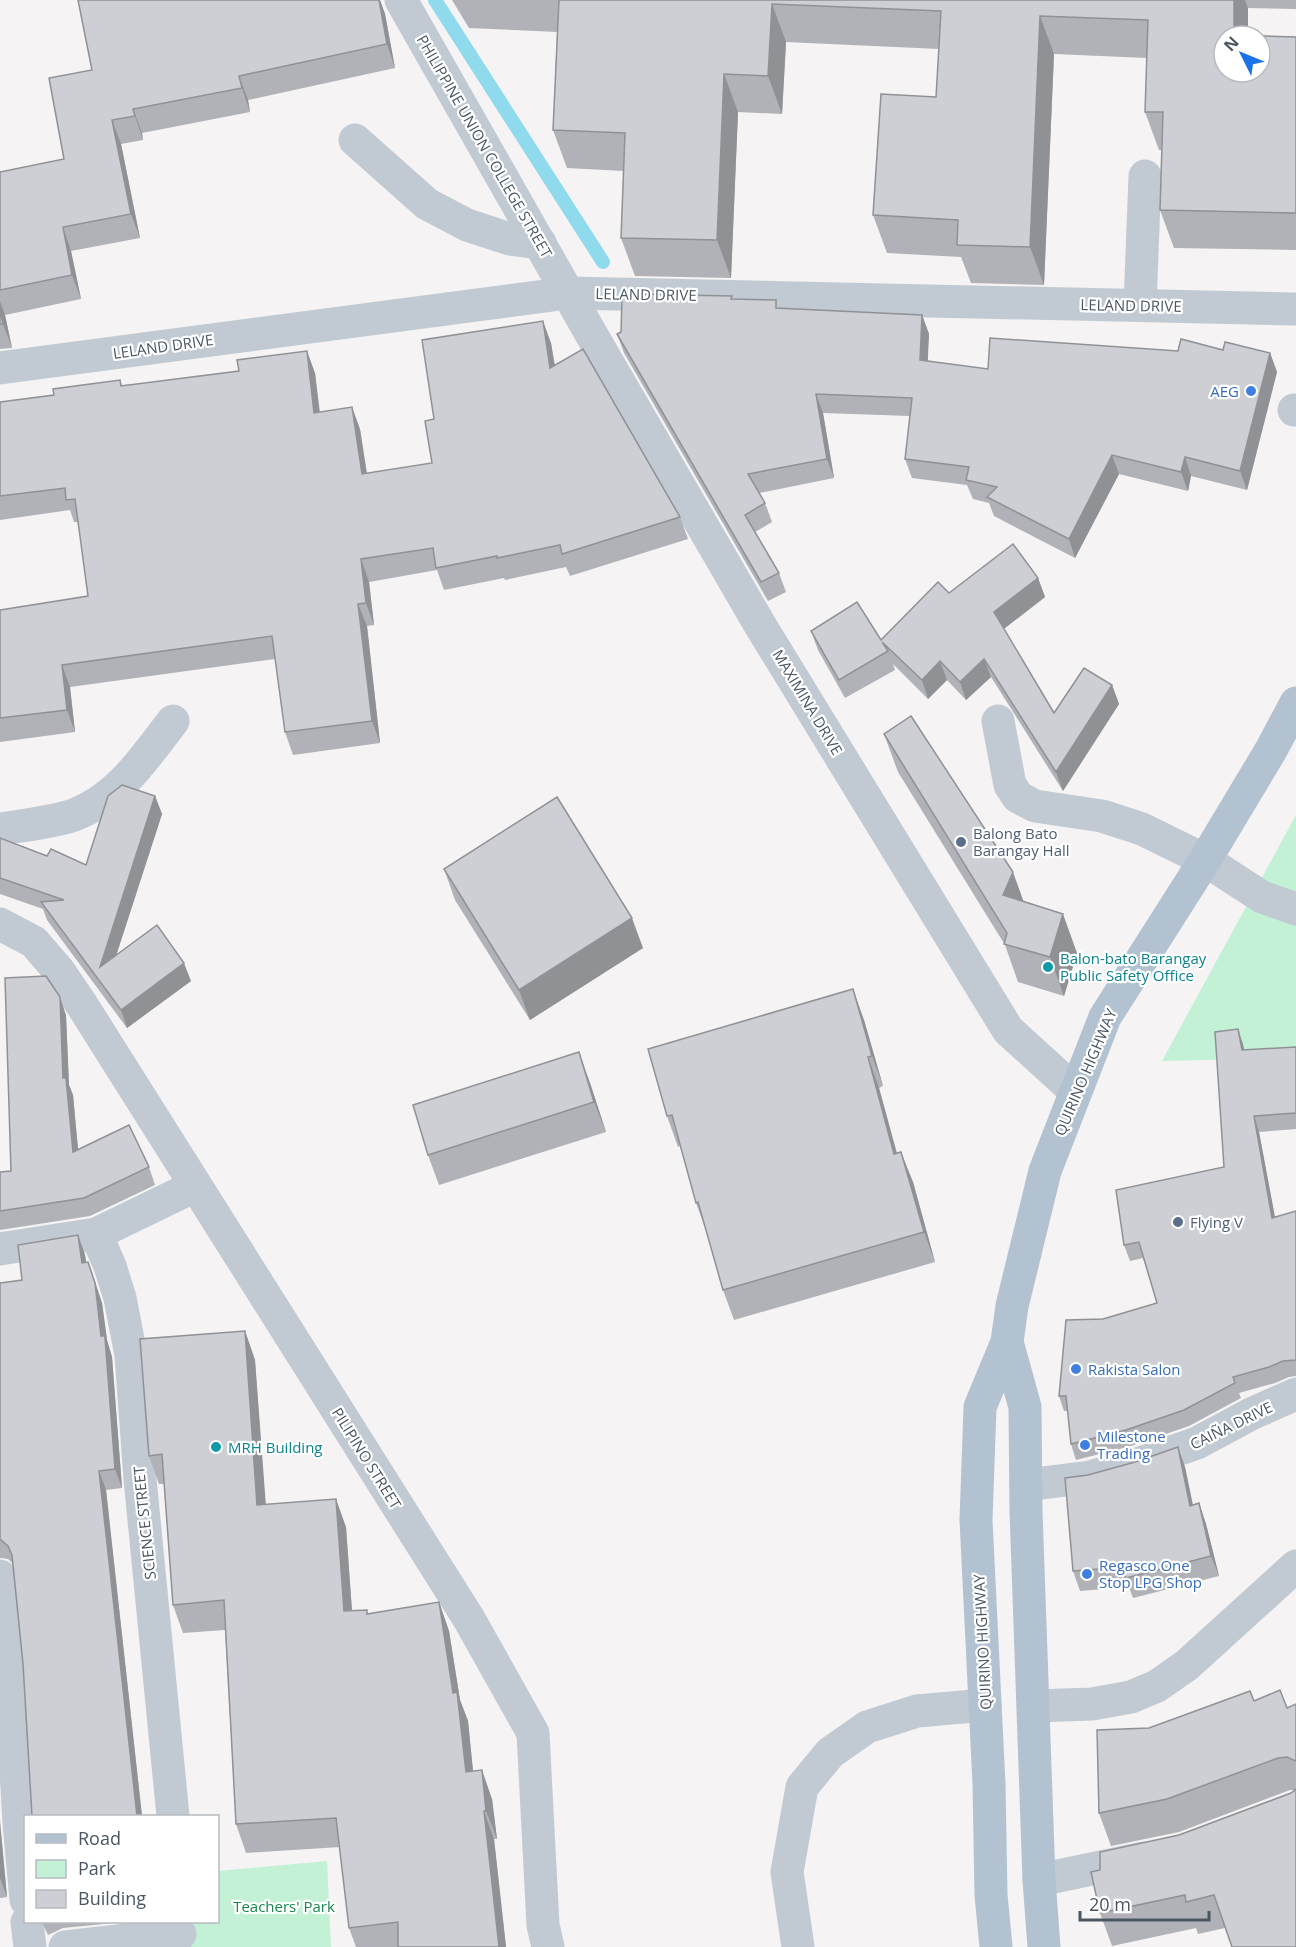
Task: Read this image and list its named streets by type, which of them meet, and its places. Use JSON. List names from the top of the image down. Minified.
{"streets":{"main road":["QUIRINO HIGHWAY"],"street":["PHILIPPINE UNION COLLEGE STREET","LELAND DRIVE","MAXIMINA DRIVE","CAIÑA DRIVE","PILIPINO STREET","SCIENCE STREET"]},"crossings":[["PHILIPPINE UNION COLLEGE STREET","LELAND DRIVE"],["PHILIPPINE UNION COLLEGE STREET","MAXIMINA DRIVE"],["LELAND DRIVE","MAXIMINA DRIVE"],["MAXIMINA DRIVE","QUIRINO HIGHWAY"],["QUIRINO HIGHWAY","CAIÑA DRIVE"]],"parks":["Teachers' Park"],"places":["AEG","Balong Bato Barangay Hall","Balon-bato Barangay Public Safety Office","Flying V","Rakista Salon","Milestone Trading","MRH Building","Regasco One Stop LPG Shop"],"legend":["Road","Park","Building"],"scale_bar":"20 m","north":"top left"}
